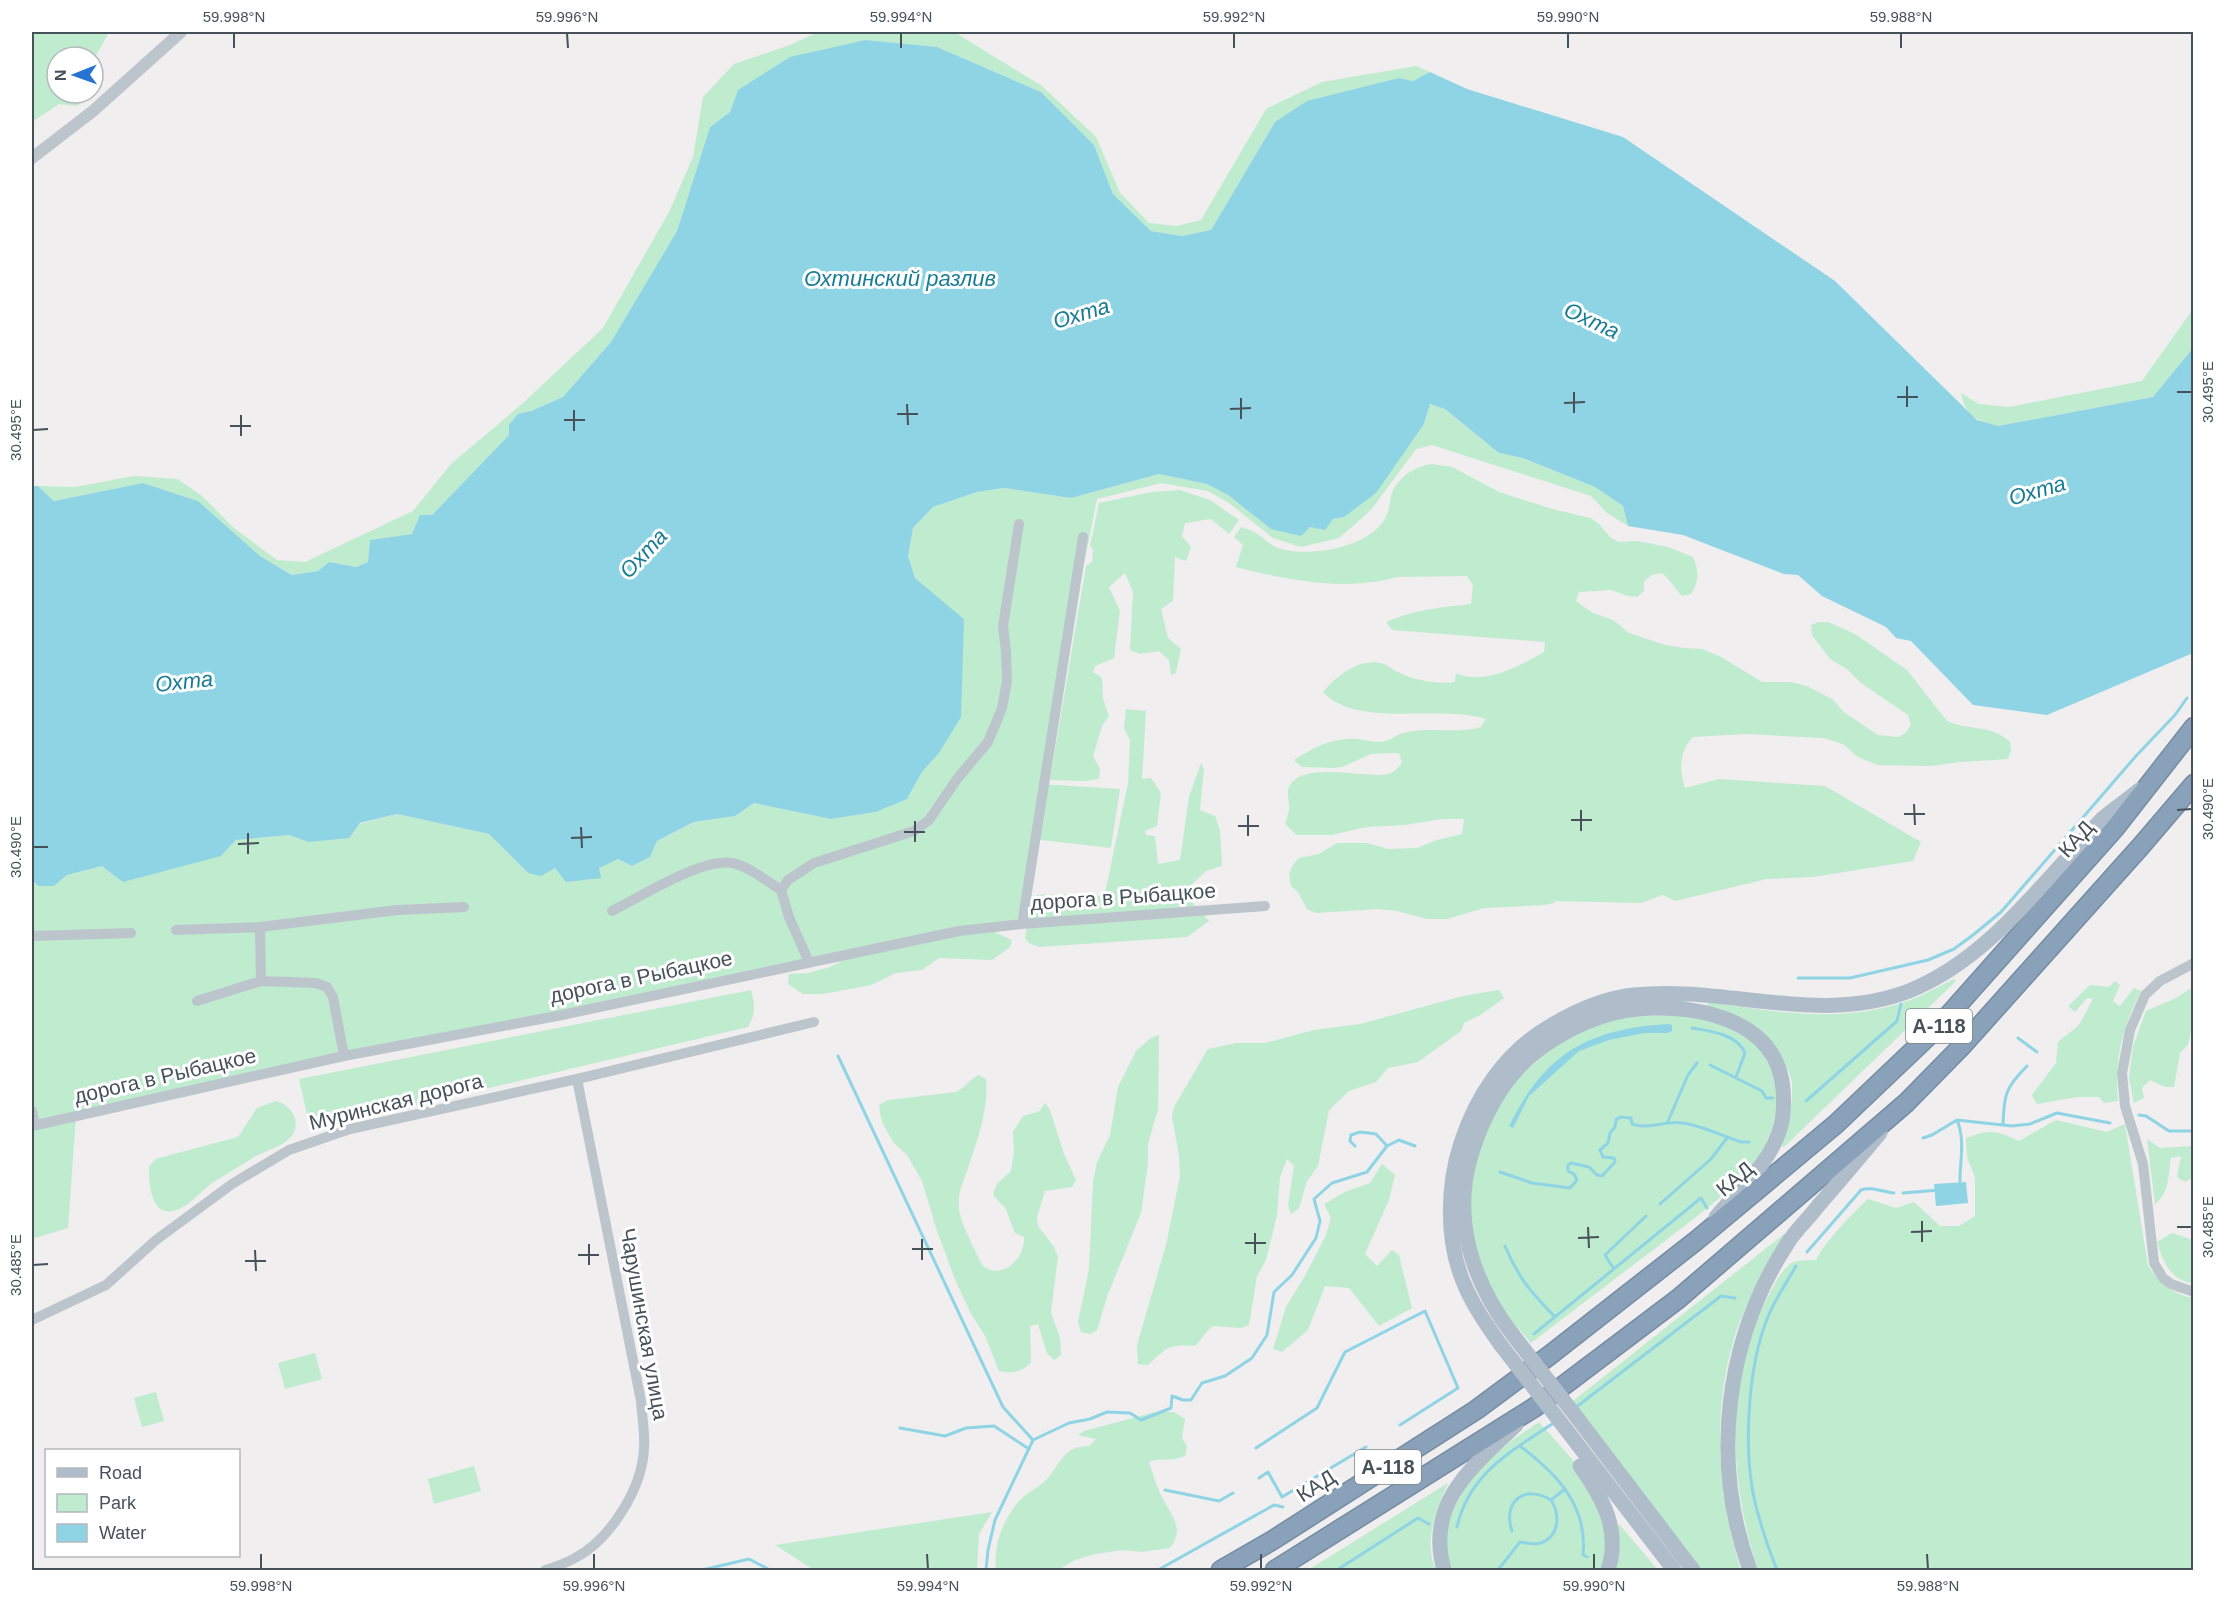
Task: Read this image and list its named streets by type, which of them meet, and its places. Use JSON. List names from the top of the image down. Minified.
{"streets":{"highway":["КАД","А-118"],"street":["дорога в Рыбацкое","Муринская дорога","Чарушинская улица"]},"crossings":[["Муринская дорога","Чарушинская улица"]],"water":["Охтинский разлив","Охта"],"legend":["Road","Park","Water"],"north":"left","coordinates":["59.998°N","59.996°N","59.994°N","59.992°N","59.990°N","59.988°N","30.495°E","30.490°E","30.485°E"]}
